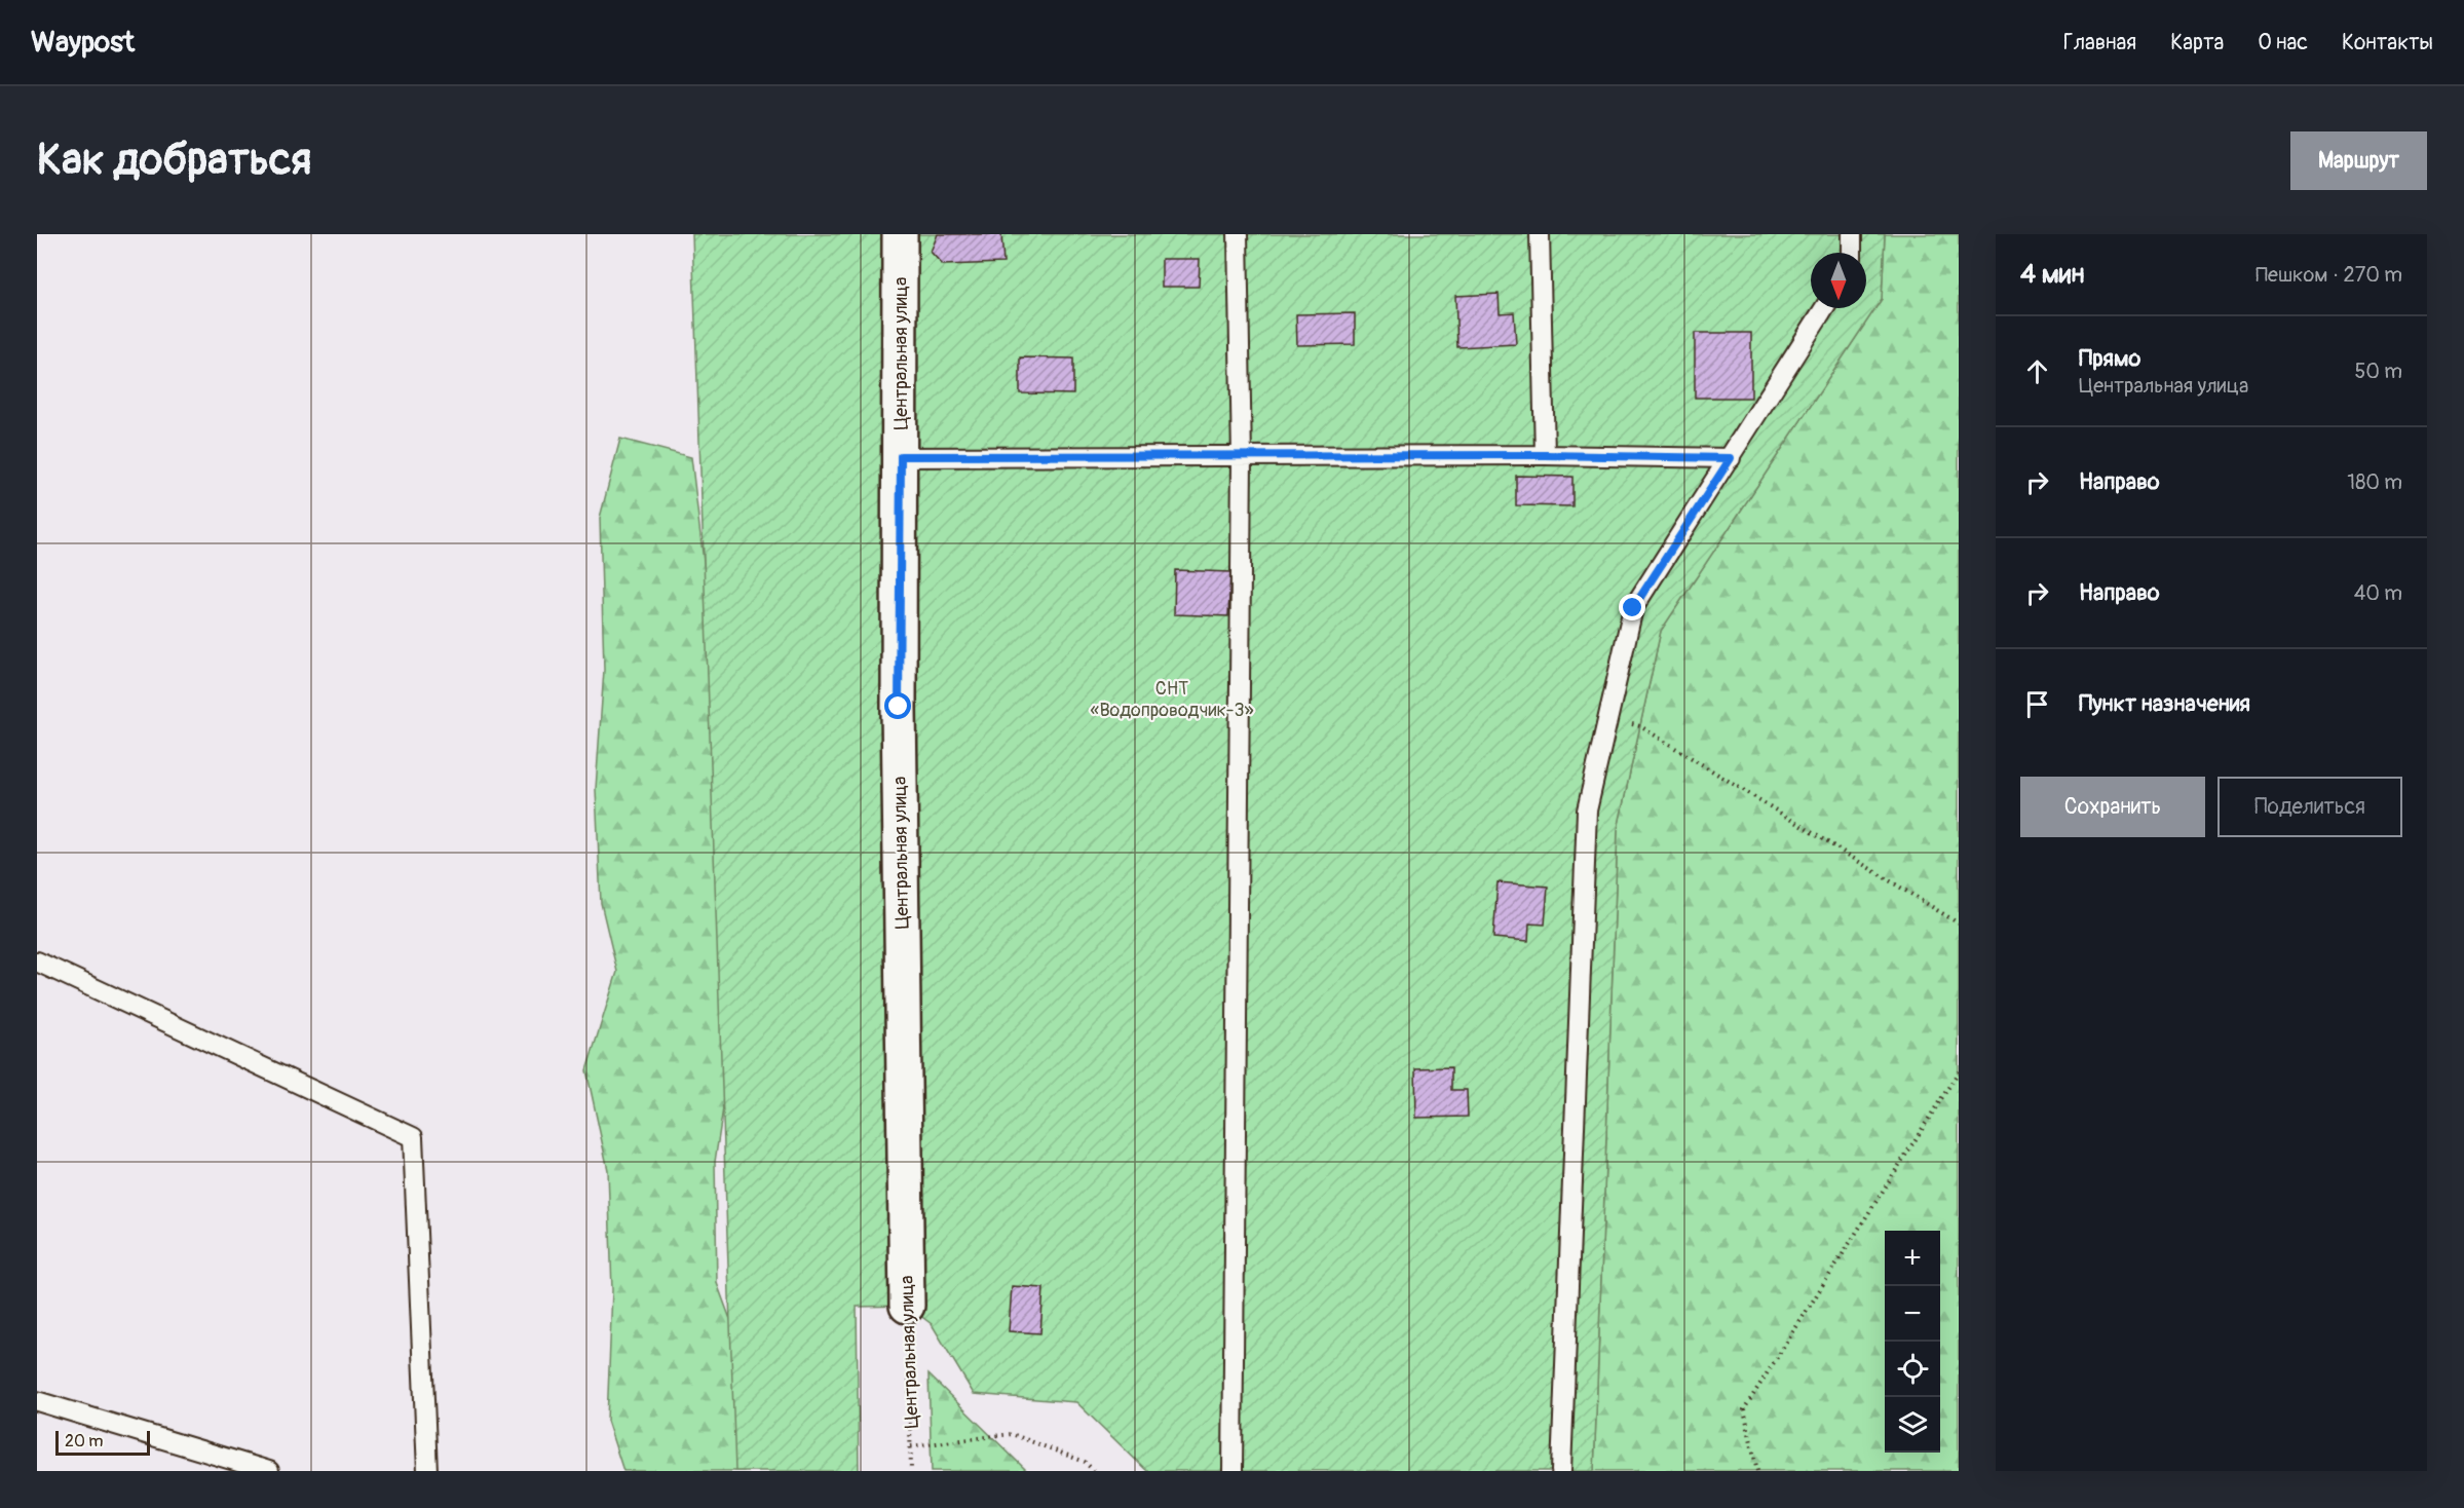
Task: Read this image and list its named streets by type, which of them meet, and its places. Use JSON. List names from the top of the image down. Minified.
{"streets":{"street":["Центральная улица"]},"parks":["СНТ «Водопроводчик-3»"],"scale_bar":"20 m","north":"bottom","page":{"header":"Waypost","nav":["Главная","Карта","О нас","Контакты"],"buttons":["Маршрут",["Сохранить","Поделиться"]],"title":"Как добраться","heading":["4 мин","Пешком · 270 m"],"list":[["Прямо","Центральная улица","50 m"],["Направо","180 m"],["Направо","40 m"],"Пункт назначения"],"map_buttons":["+","−"],"scale":"20 m"}}
